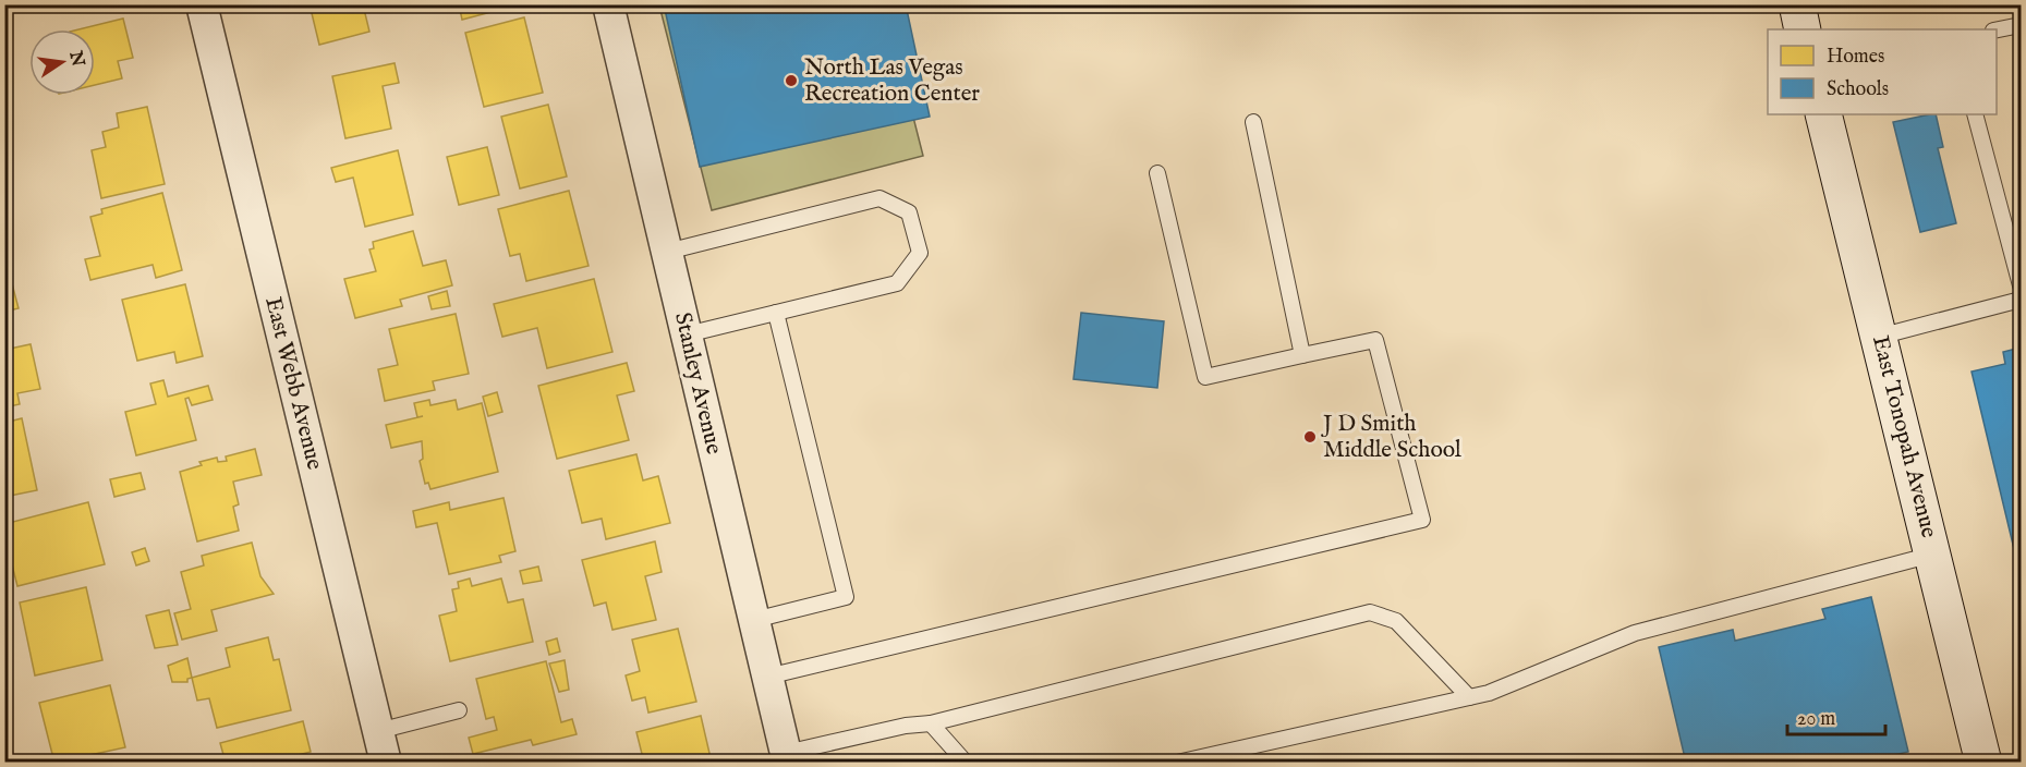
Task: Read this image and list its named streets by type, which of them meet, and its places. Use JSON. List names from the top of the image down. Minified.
{"streets":{"street":["East Webb Avenue","Stanley Avenue","East Tonopah Avenue"]},"places":["North Las Vegas Recreation Center","J D Smith Middle School"],"legend":["Homes","Schools"],"scale_bar":"20 m","north":"right"}
